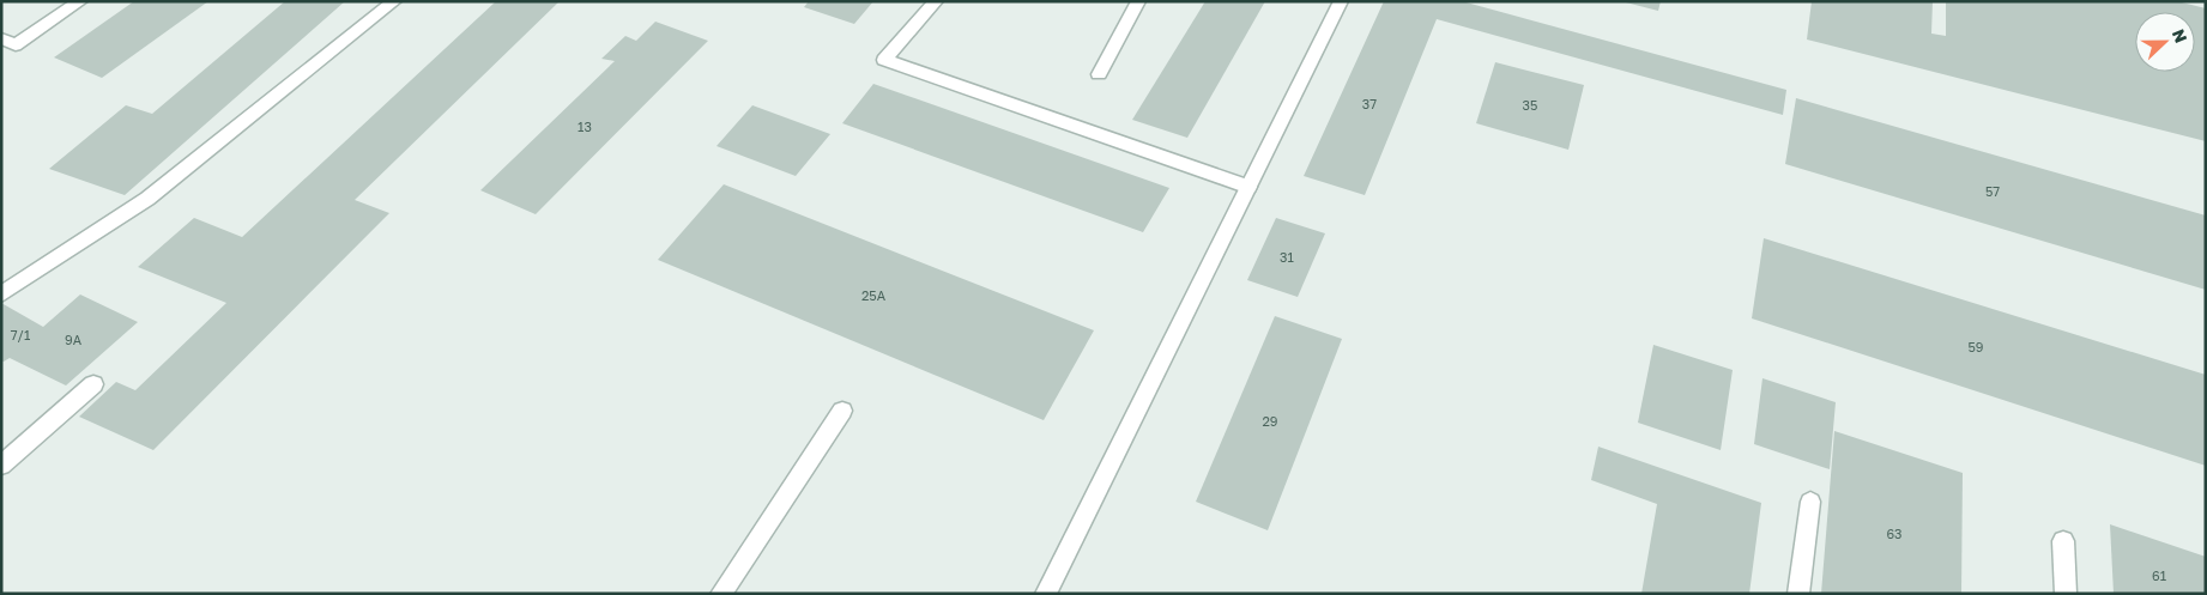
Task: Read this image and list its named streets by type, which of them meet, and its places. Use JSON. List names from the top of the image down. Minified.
{"house_numbers":["37","35","13","57","31","25А","7/1","9А","59","29","63","61"],"north":"right"}
